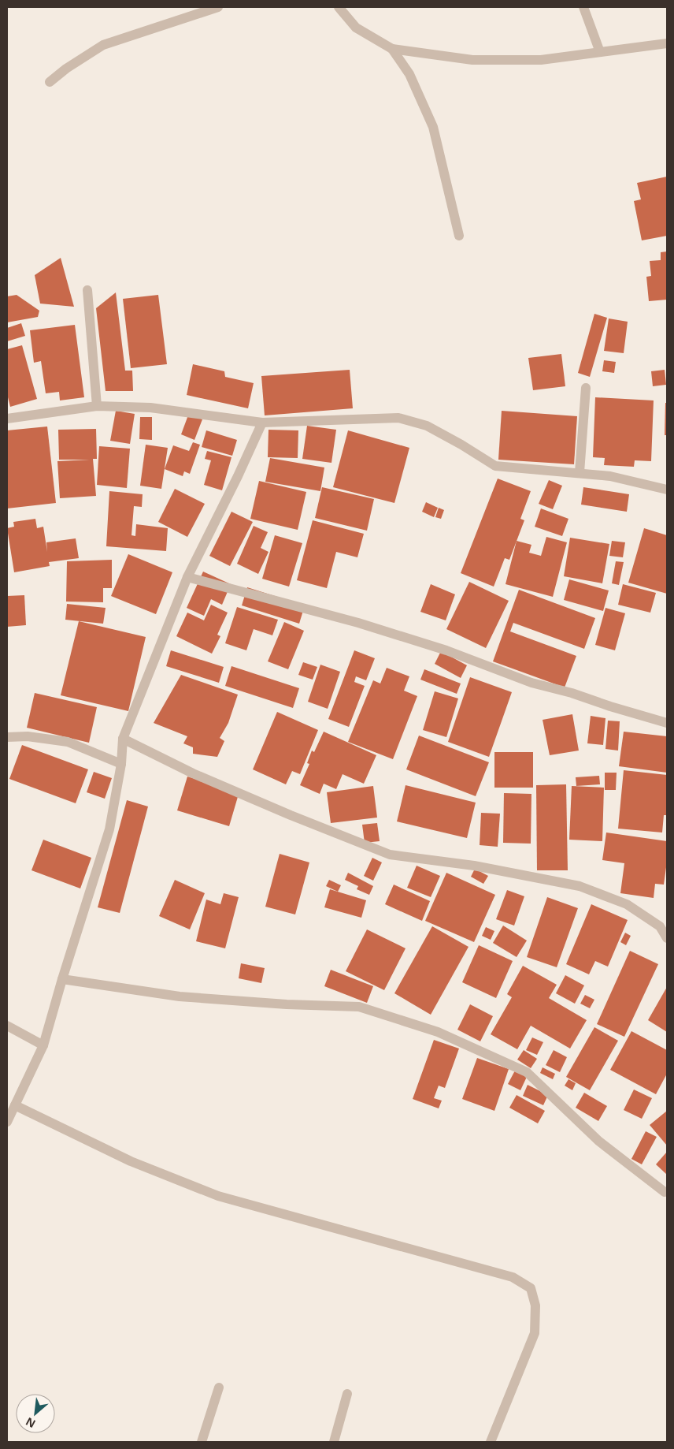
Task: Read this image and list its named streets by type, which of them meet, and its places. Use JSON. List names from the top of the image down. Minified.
{"north":"bottom left"}
